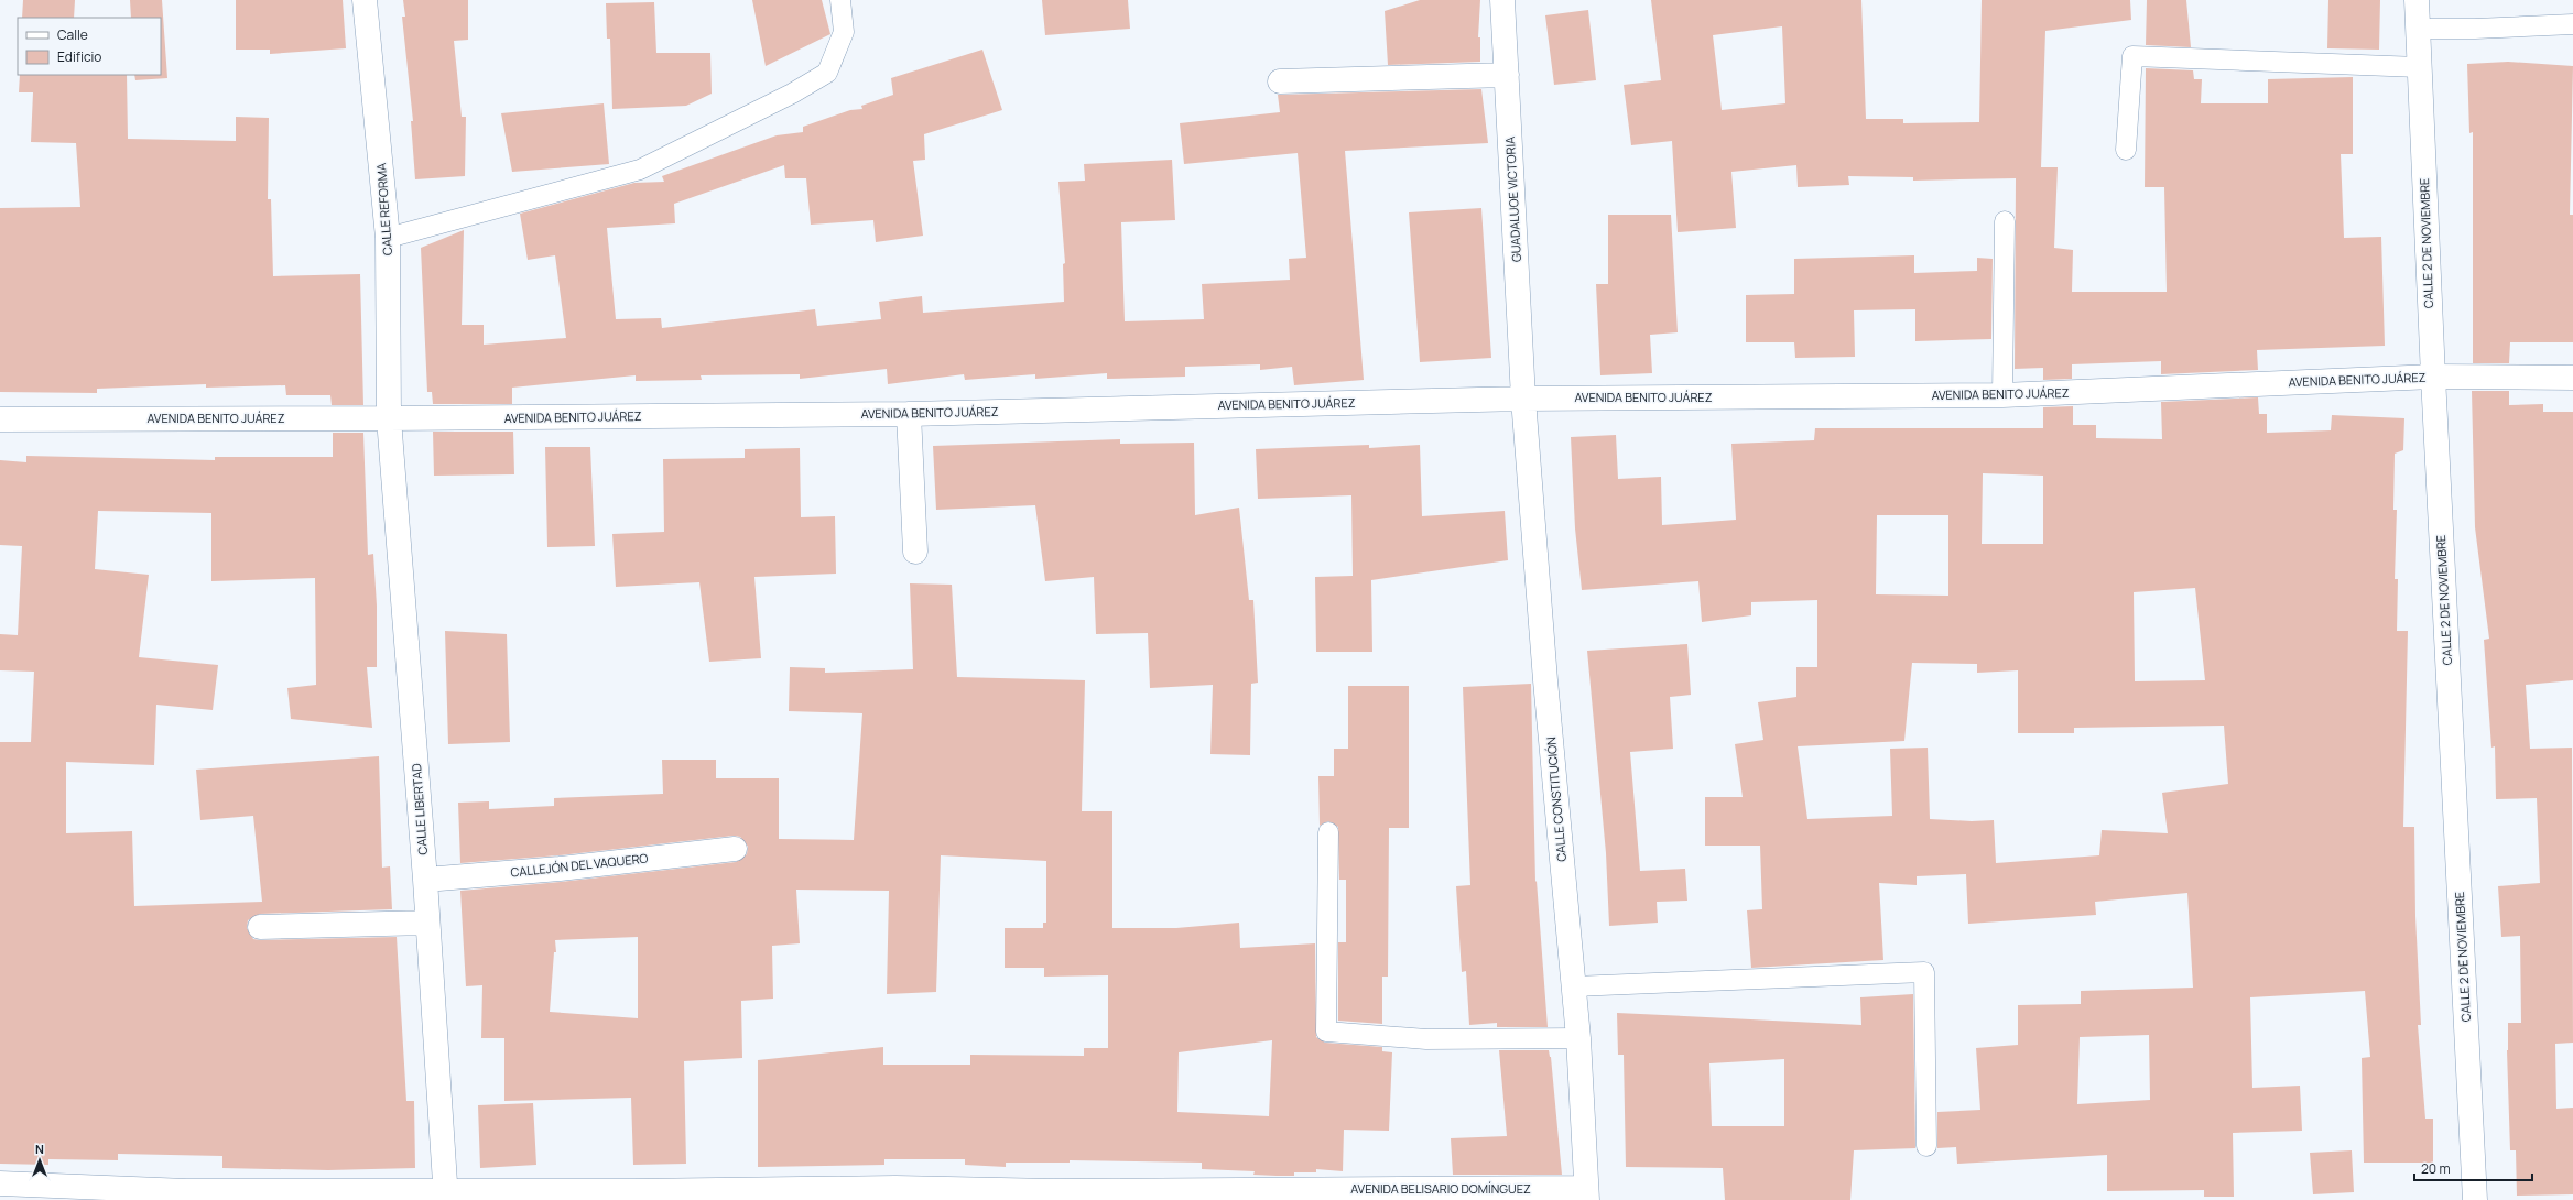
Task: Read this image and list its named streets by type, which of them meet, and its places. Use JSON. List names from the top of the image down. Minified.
{"streets":{"street":["GUADALUOE VICTORIA","CALLE REFORMA","CALLE 2 DE NOVIEMBRE","AVENIDA BENITO JUÁREZ","CALLE CONSTITUCIÓN","CALLE LIBERTAD","CALLEJÓN DEL VAQUERO","AVENIDA BELISARIO DOMÍNGUEZ"]},"crossings":[["GUADALUOE VICTORIA","AVENIDA BENITO JUÁREZ"],["GUADALUOE VICTORIA","CALLE CONSTITUCIÓN"],["CALLE REFORMA","AVENIDA BENITO JUÁREZ"],["CALLE REFORMA","CALLE LIBERTAD"],["CALLE 2 DE NOVIEMBRE","AVENIDA BENITO JUÁREZ"],["AVENIDA BENITO JUÁREZ","CALLE CONSTITUCIÓN"],["AVENIDA BENITO JUÁREZ","CALLE LIBERTAD"],["CALLE CONSTITUCIÓN","AVENIDA BELISARIO DOMÍNGUEZ"],["CALLE LIBERTAD","CALLEJÓN DEL VAQUERO"],["CALLE LIBERTAD","AVENIDA BELISARIO DOMÍNGUEZ"]],"legend":["Calle","Edificio"],"scale_bar":"20 m","north":"top"}
